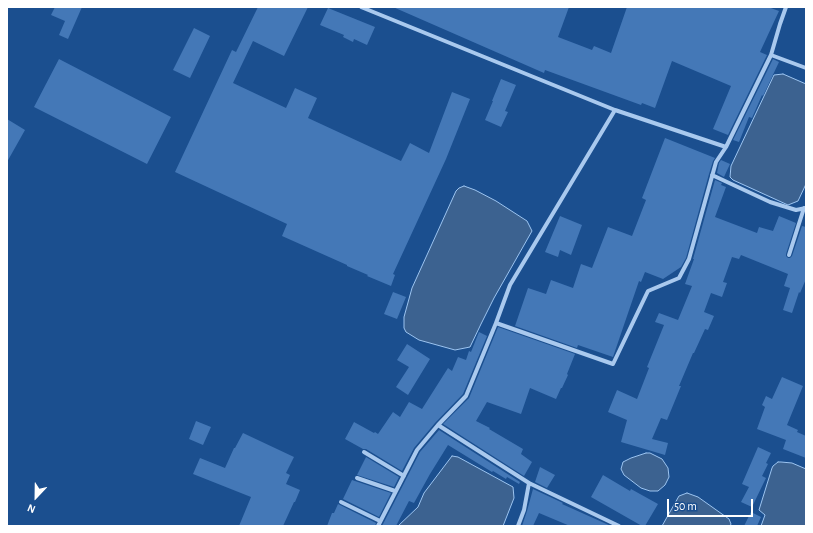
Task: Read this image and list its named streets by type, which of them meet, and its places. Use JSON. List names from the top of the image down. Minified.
{"scale_bar":"50 m","north":"bottom"}
